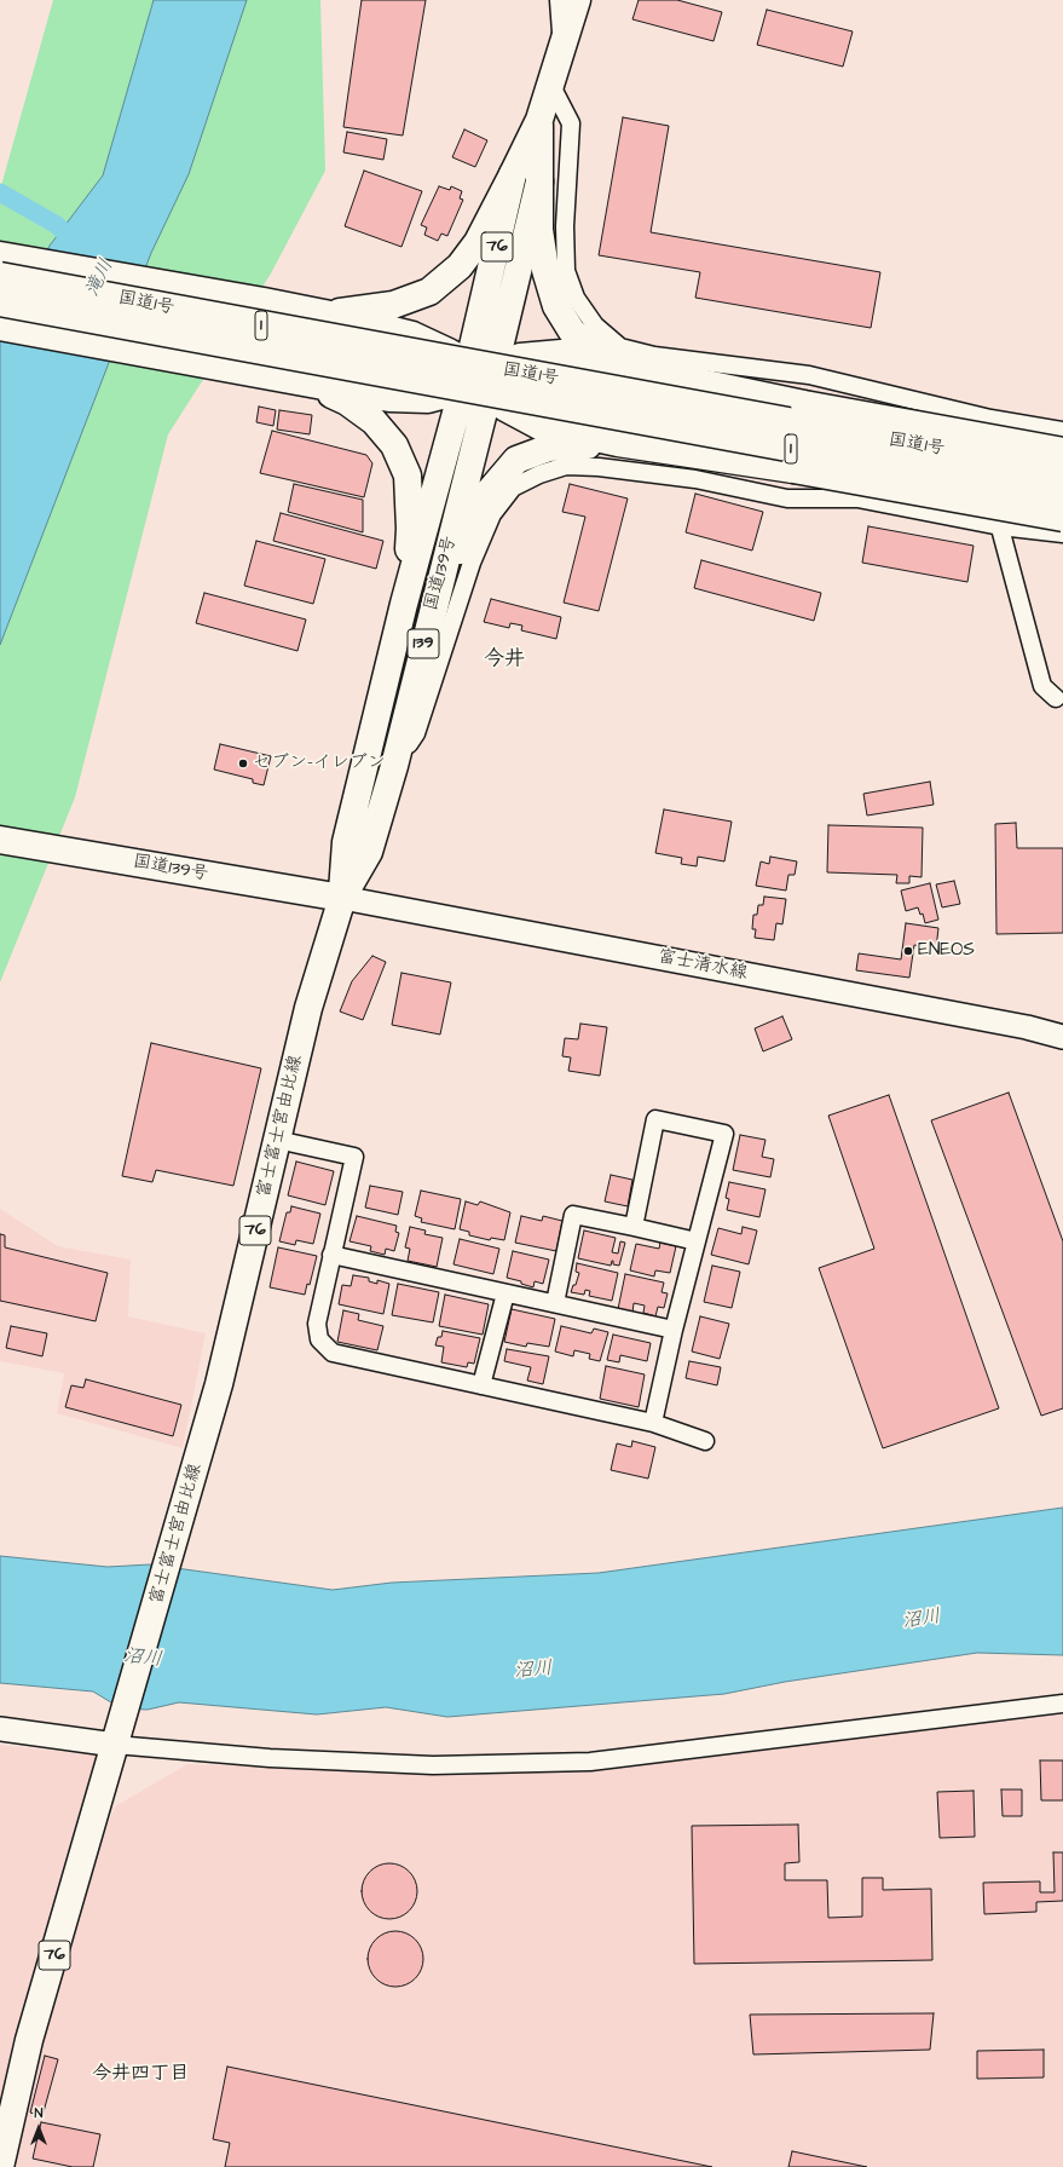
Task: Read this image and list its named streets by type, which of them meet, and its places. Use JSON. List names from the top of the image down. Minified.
{"streets":{"main road":["76","国道1号","1","国道139号","139","富士清水線","富士富士宮由比線"]},"crossings":[["76","1"],["76","国道139号"],["1","国道139号"],["国道139号","富士清水線"],["国道139号","富士富士宮由比線"],["富士清水線","富士富士宮由比線"]],"districts":["今井","今井四丁目"],"water":["滝川","沼川"],"places":["セブン-イレブン","ENEOS"],"north":"top"}
